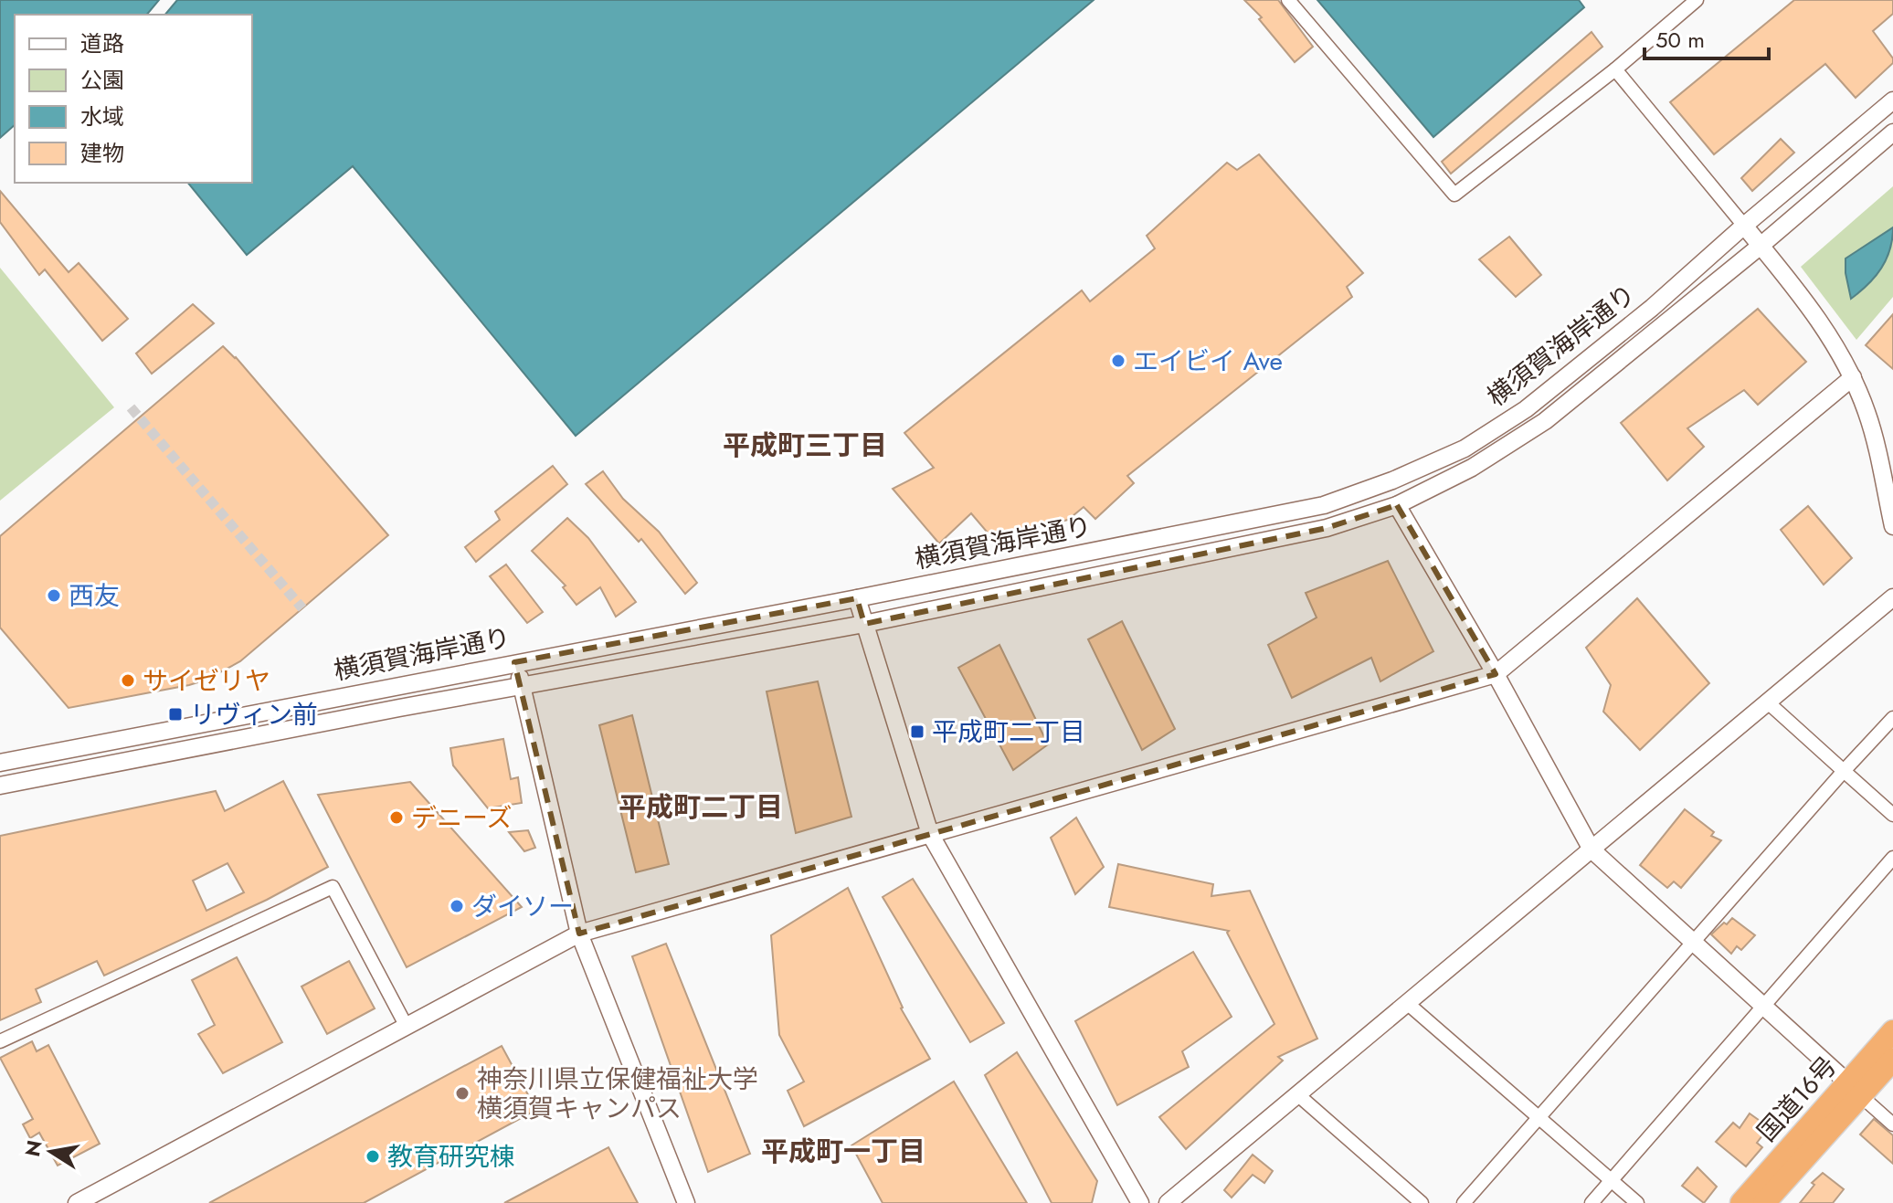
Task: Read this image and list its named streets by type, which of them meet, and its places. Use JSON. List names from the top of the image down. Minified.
{"streets":{"highway":["国道16号"],"street":["横須賀海岸通り"]},"districts":["平成町三丁目","平成町二丁目","平成町一丁目"],"places":{"other":["エイビイ Ave","西友","サイゼリヤ","デニーズ","ダイソー","神奈川県立保健福祉大学 横須賀キャンパス","教育研究棟"],"transit":["リヴィン前","平成町二丁目"]},"legend":["道路","公園","水域","建物"],"scale_bar":"50 m","north":"left"}
